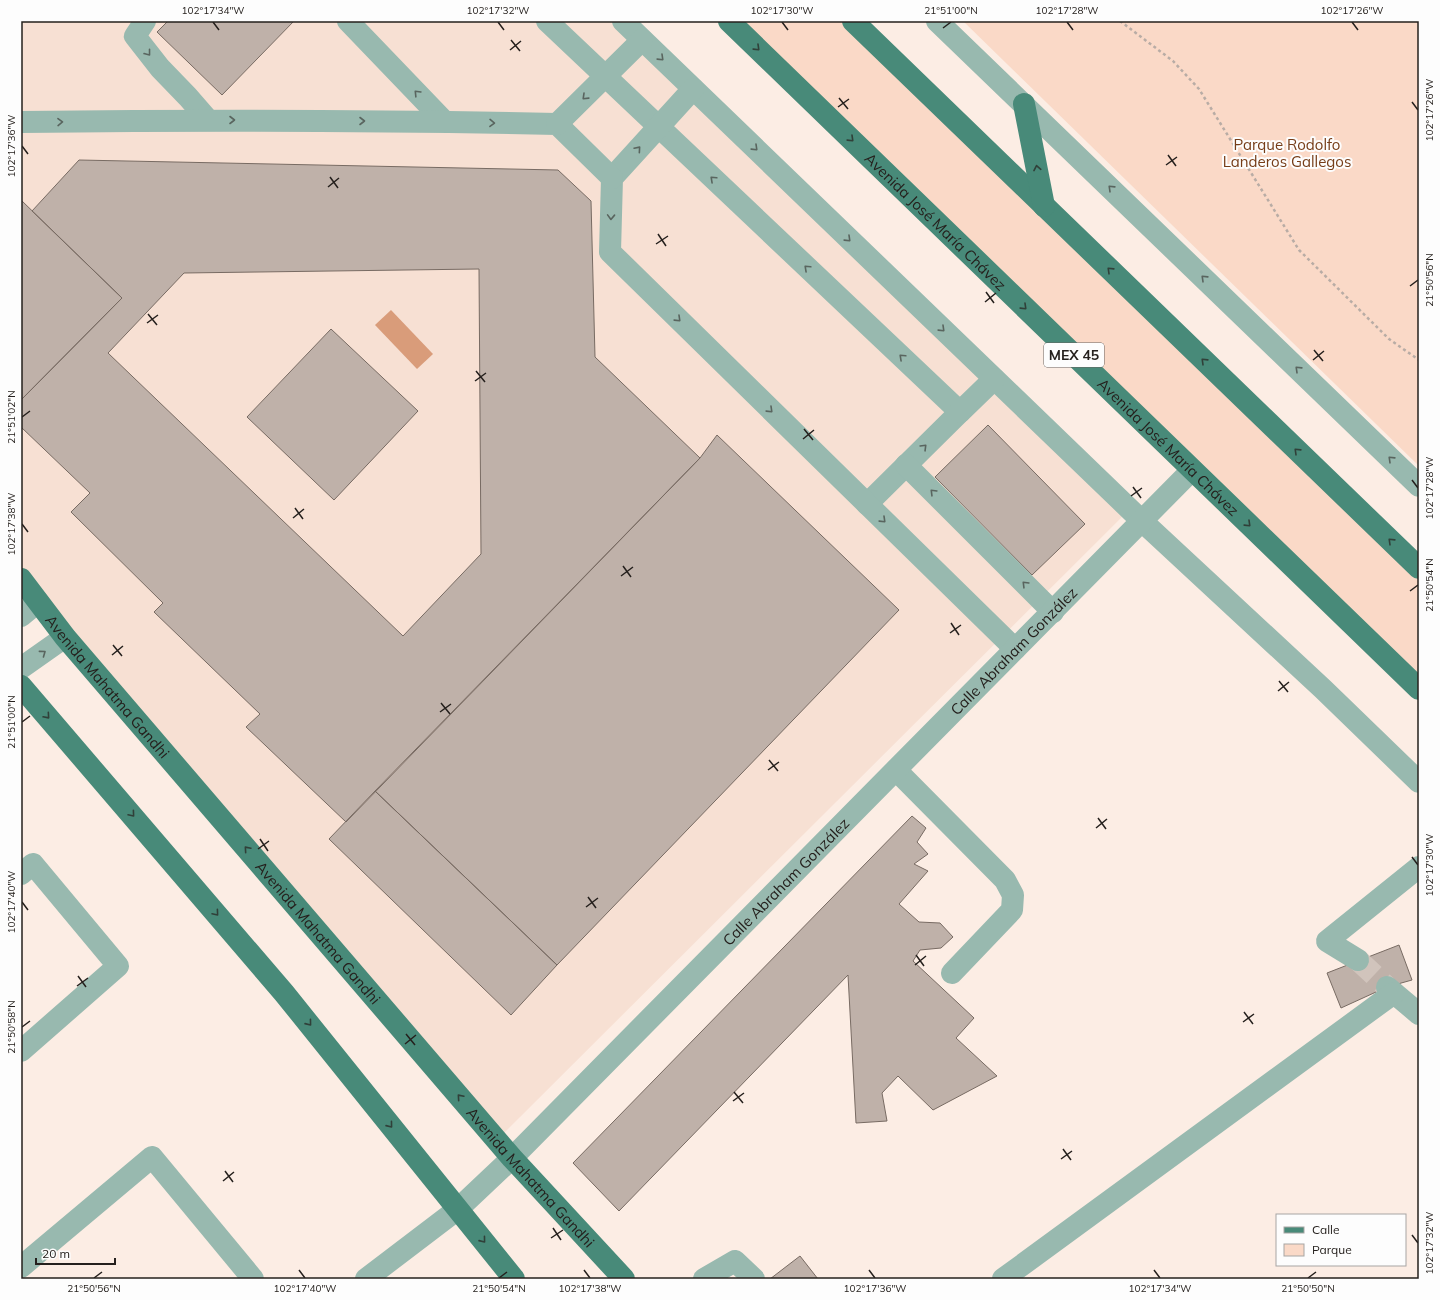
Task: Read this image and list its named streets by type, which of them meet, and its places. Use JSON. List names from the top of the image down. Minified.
{"streets":{"main road":["Avenida José María Chávez","MEX 45","Avenida Mahatma Gandhi"],"street":["Calle Abraham González"]},"crossings":[["Avenida José María Chávez","Calle Abraham González"],["Calle Abraham González","Avenida Mahatma Gandhi"]],"parks":["Parque Rodolfo Landeros Gallegos"],"legend":["Calle","Parque"],"scale_bar":"20 m","coordinates":["102°17'34\"W","102°17'32\"W","102°17'30\"W","21°51'00\"N","102°17'28\"W","102°17'26\"W","102°17'36\"W","21°50'56\"N","21°51'02\"N","102°17'38\"W","21°50'54\"N","102°17'40\"W","21°50'58\"N","21°50'50\"N"]}
